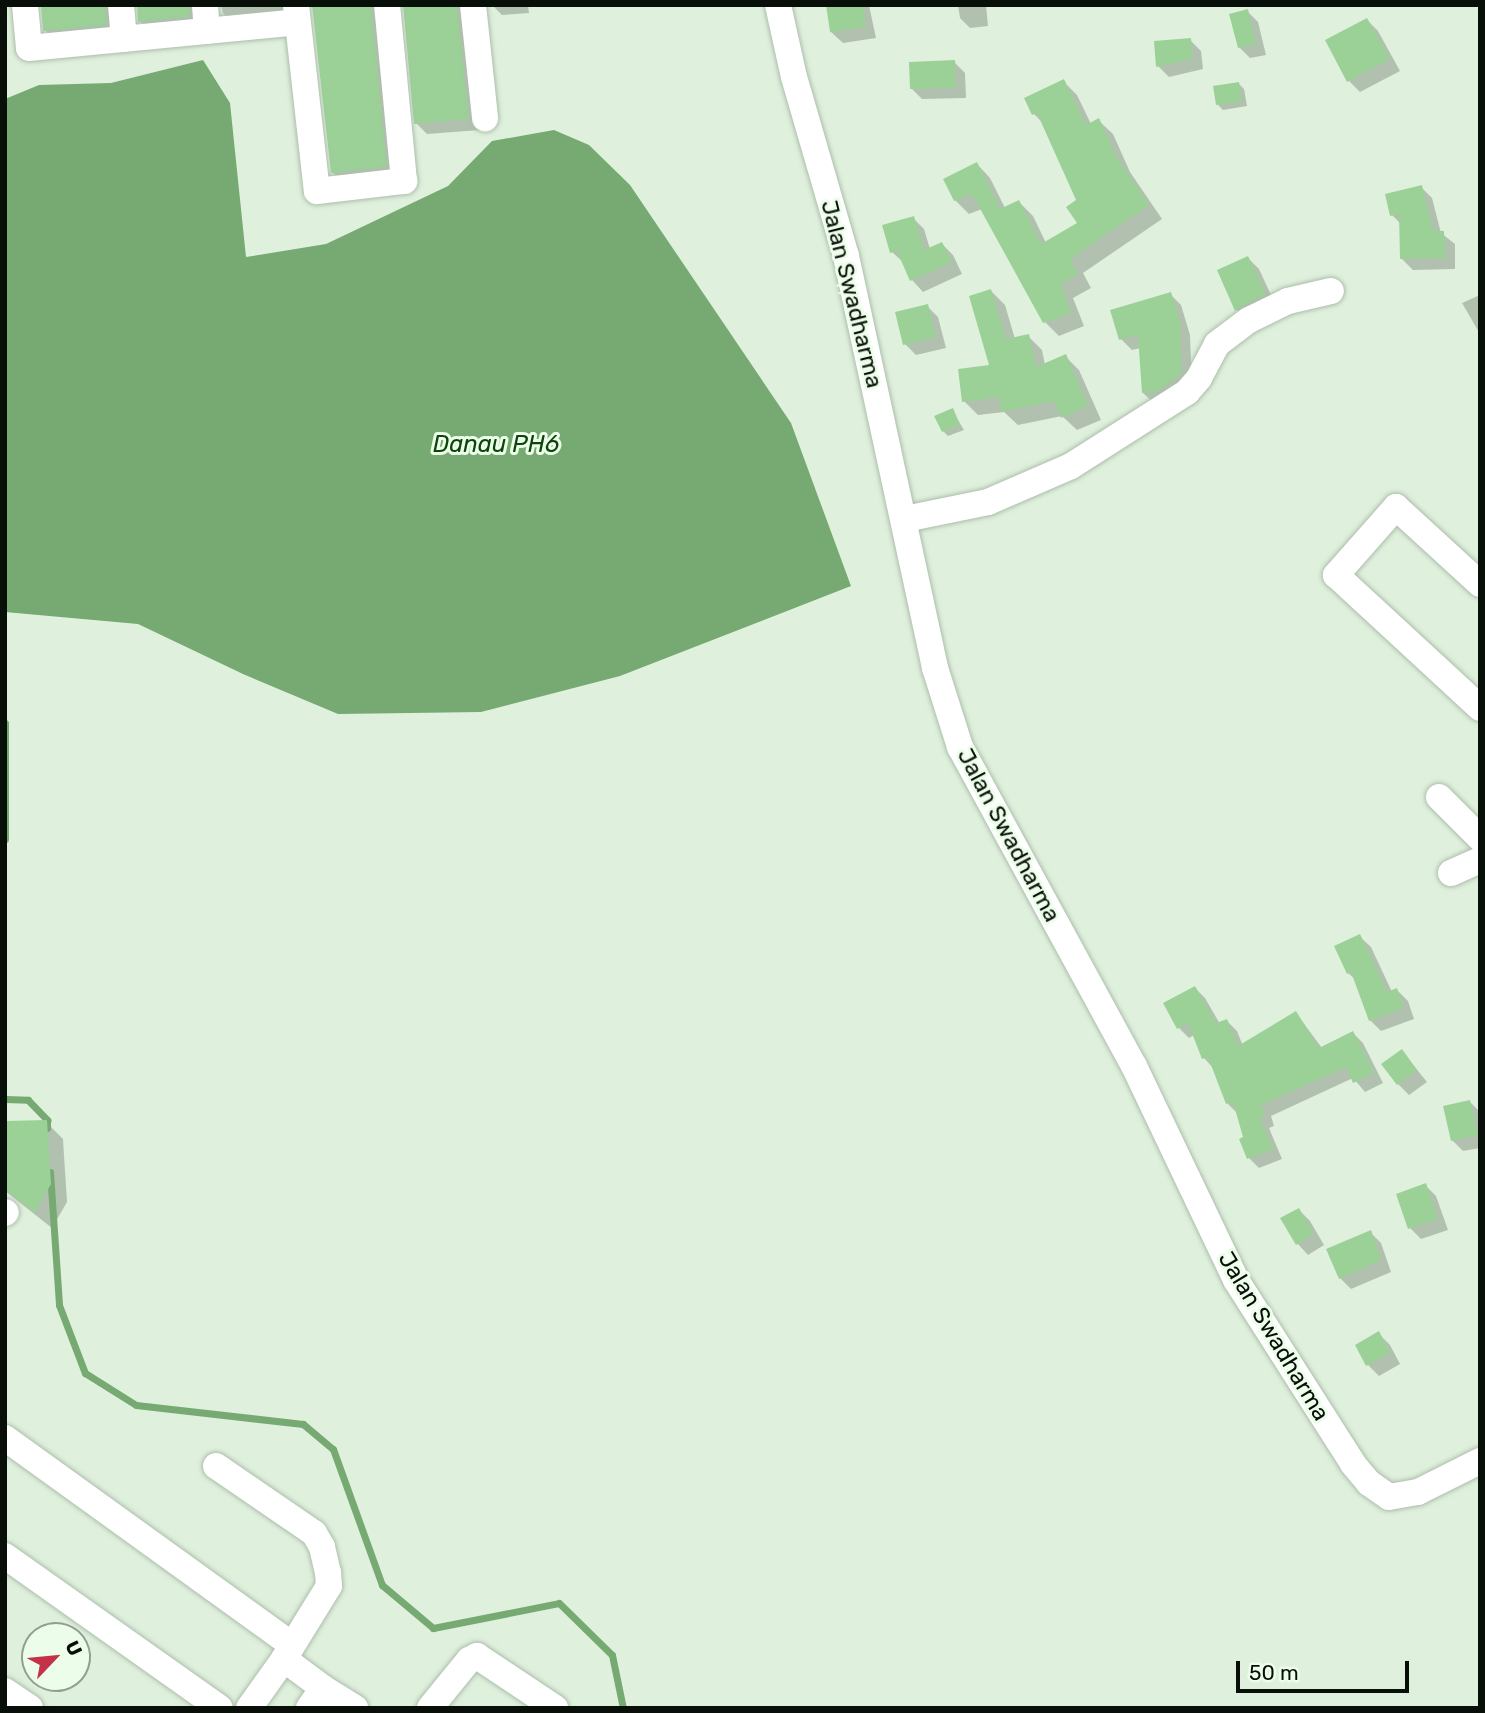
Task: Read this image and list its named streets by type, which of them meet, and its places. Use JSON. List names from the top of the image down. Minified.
{"streets":{"street":["Jalan Swadharma"]},"water":["Danau PH6"],"scale_bar":"50 m","north":"top right"}
